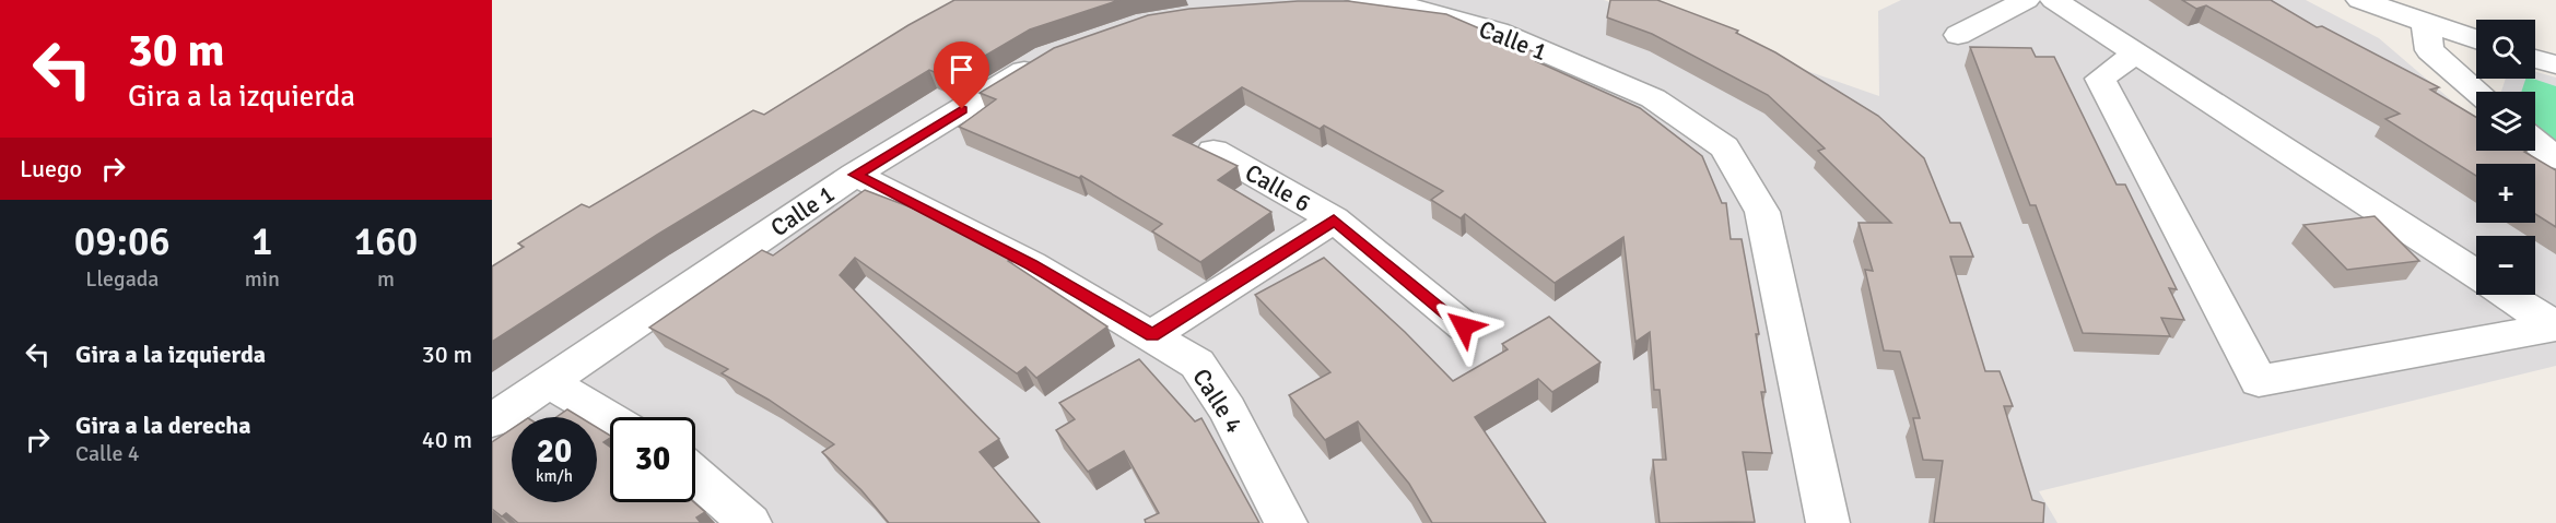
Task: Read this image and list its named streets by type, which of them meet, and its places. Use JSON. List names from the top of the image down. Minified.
{"streets":{"street":["Calle 1","Calle 6","Calle 4"]},"crossings":[["Calle 1","Calle 4"]],"page":{"turn":["30 m","Gira a la izquierda"],"map_buttons":["+","−"],"then":"Luego","eta":["09:06","Llegada","1","min","160","m"],"list":[{"name":"Gira a la izquierda","value":"30 m"},{"name":"Gira a la derecha","note":"Calle 4","value":"40 m"}],"speed":"20 km/h","limit":"30"}}
